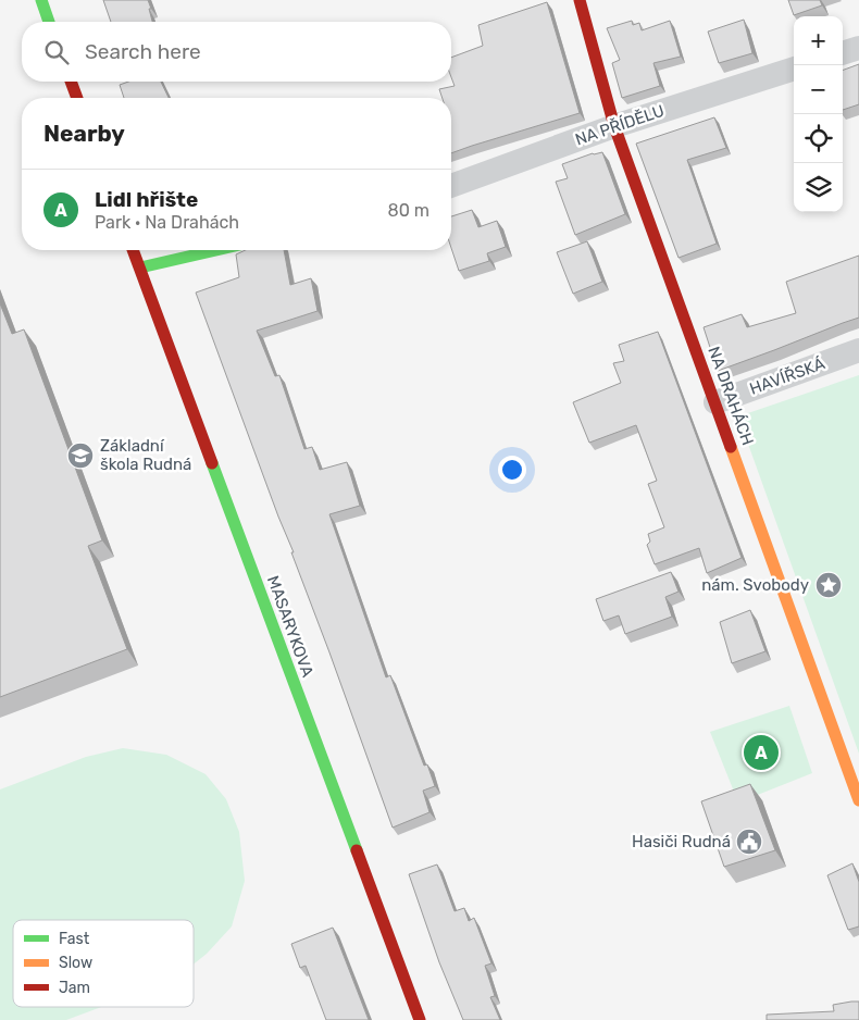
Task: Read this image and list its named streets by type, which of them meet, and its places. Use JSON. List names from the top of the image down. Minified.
{"streets":{"street":["NA PŘÍDĚLU","HAVÍŘSKÁ","NA DRAHÁCH","MASARYKOVA"]},"crossings":[["NA PŘÍDĚLU","NA DRAHÁCH"],["HAVÍŘSKÁ","NA DRAHÁCH"]],"places":{"school or university":["Základní škola Rudná"],"place":["nám. Svobody"],"public building":["Hasiči Rudná"]},"legend":["Fast","Slow","Jam"],"page":{"map_buttons":["+","−"],"search":"Search here","heading":"Nearby","list":[{"mark":"A","name":"Lidl hřište","note":"Park · Na Drahách","value":"80 m"}],"pins":"A"}}
